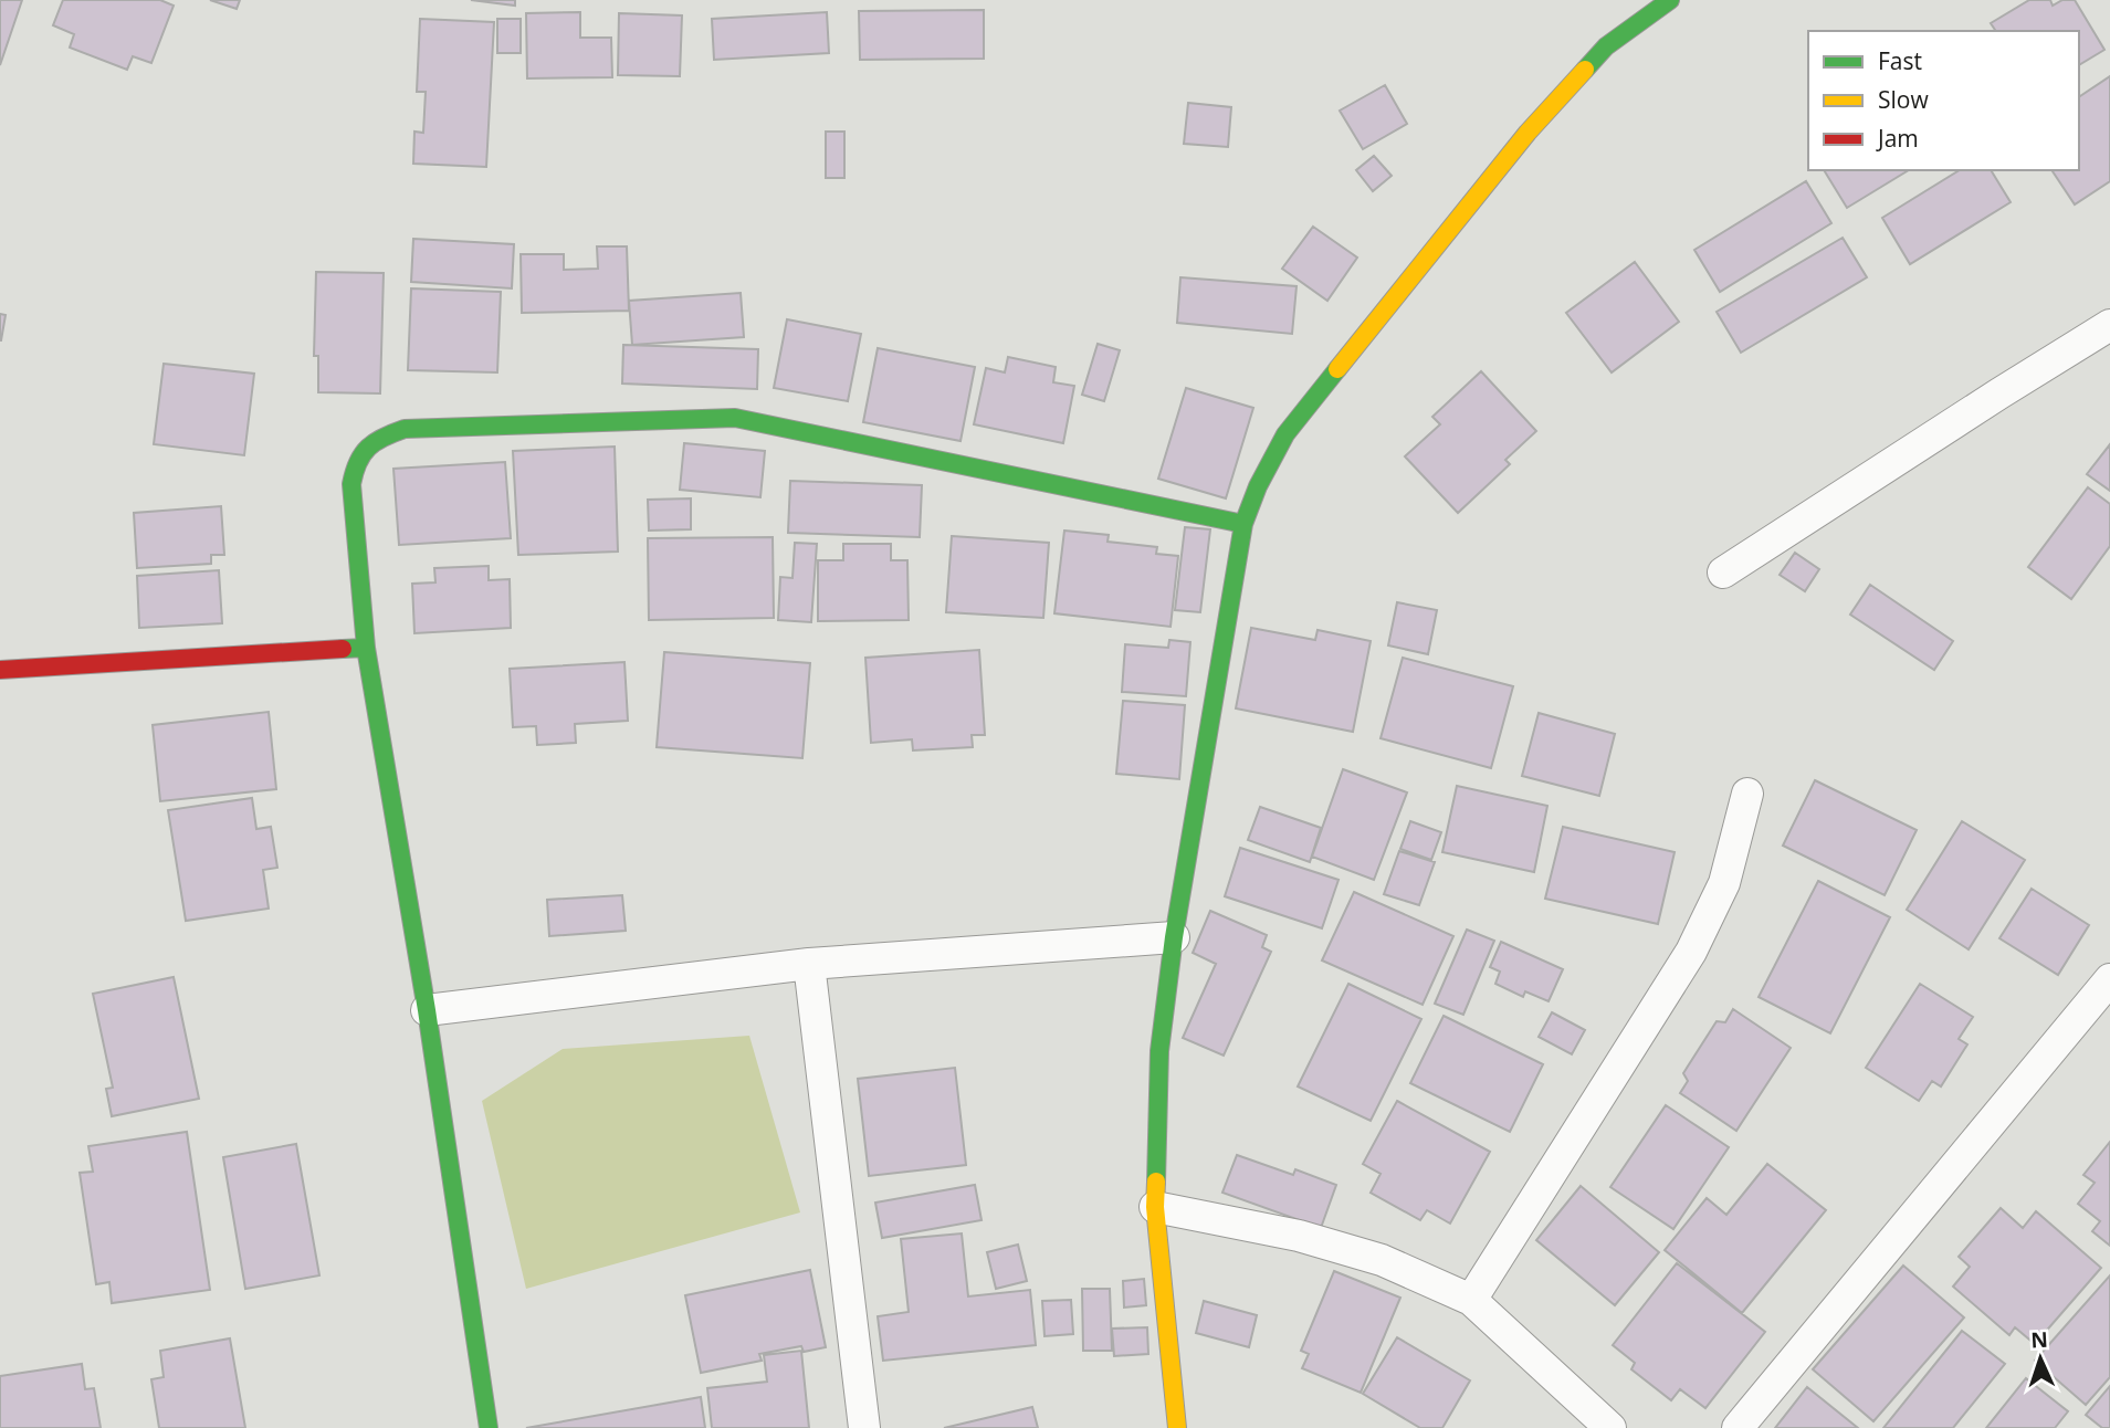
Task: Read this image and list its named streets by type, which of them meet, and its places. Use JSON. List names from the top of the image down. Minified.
{"legend":["Fast","Slow","Jam"],"north":"top"}
